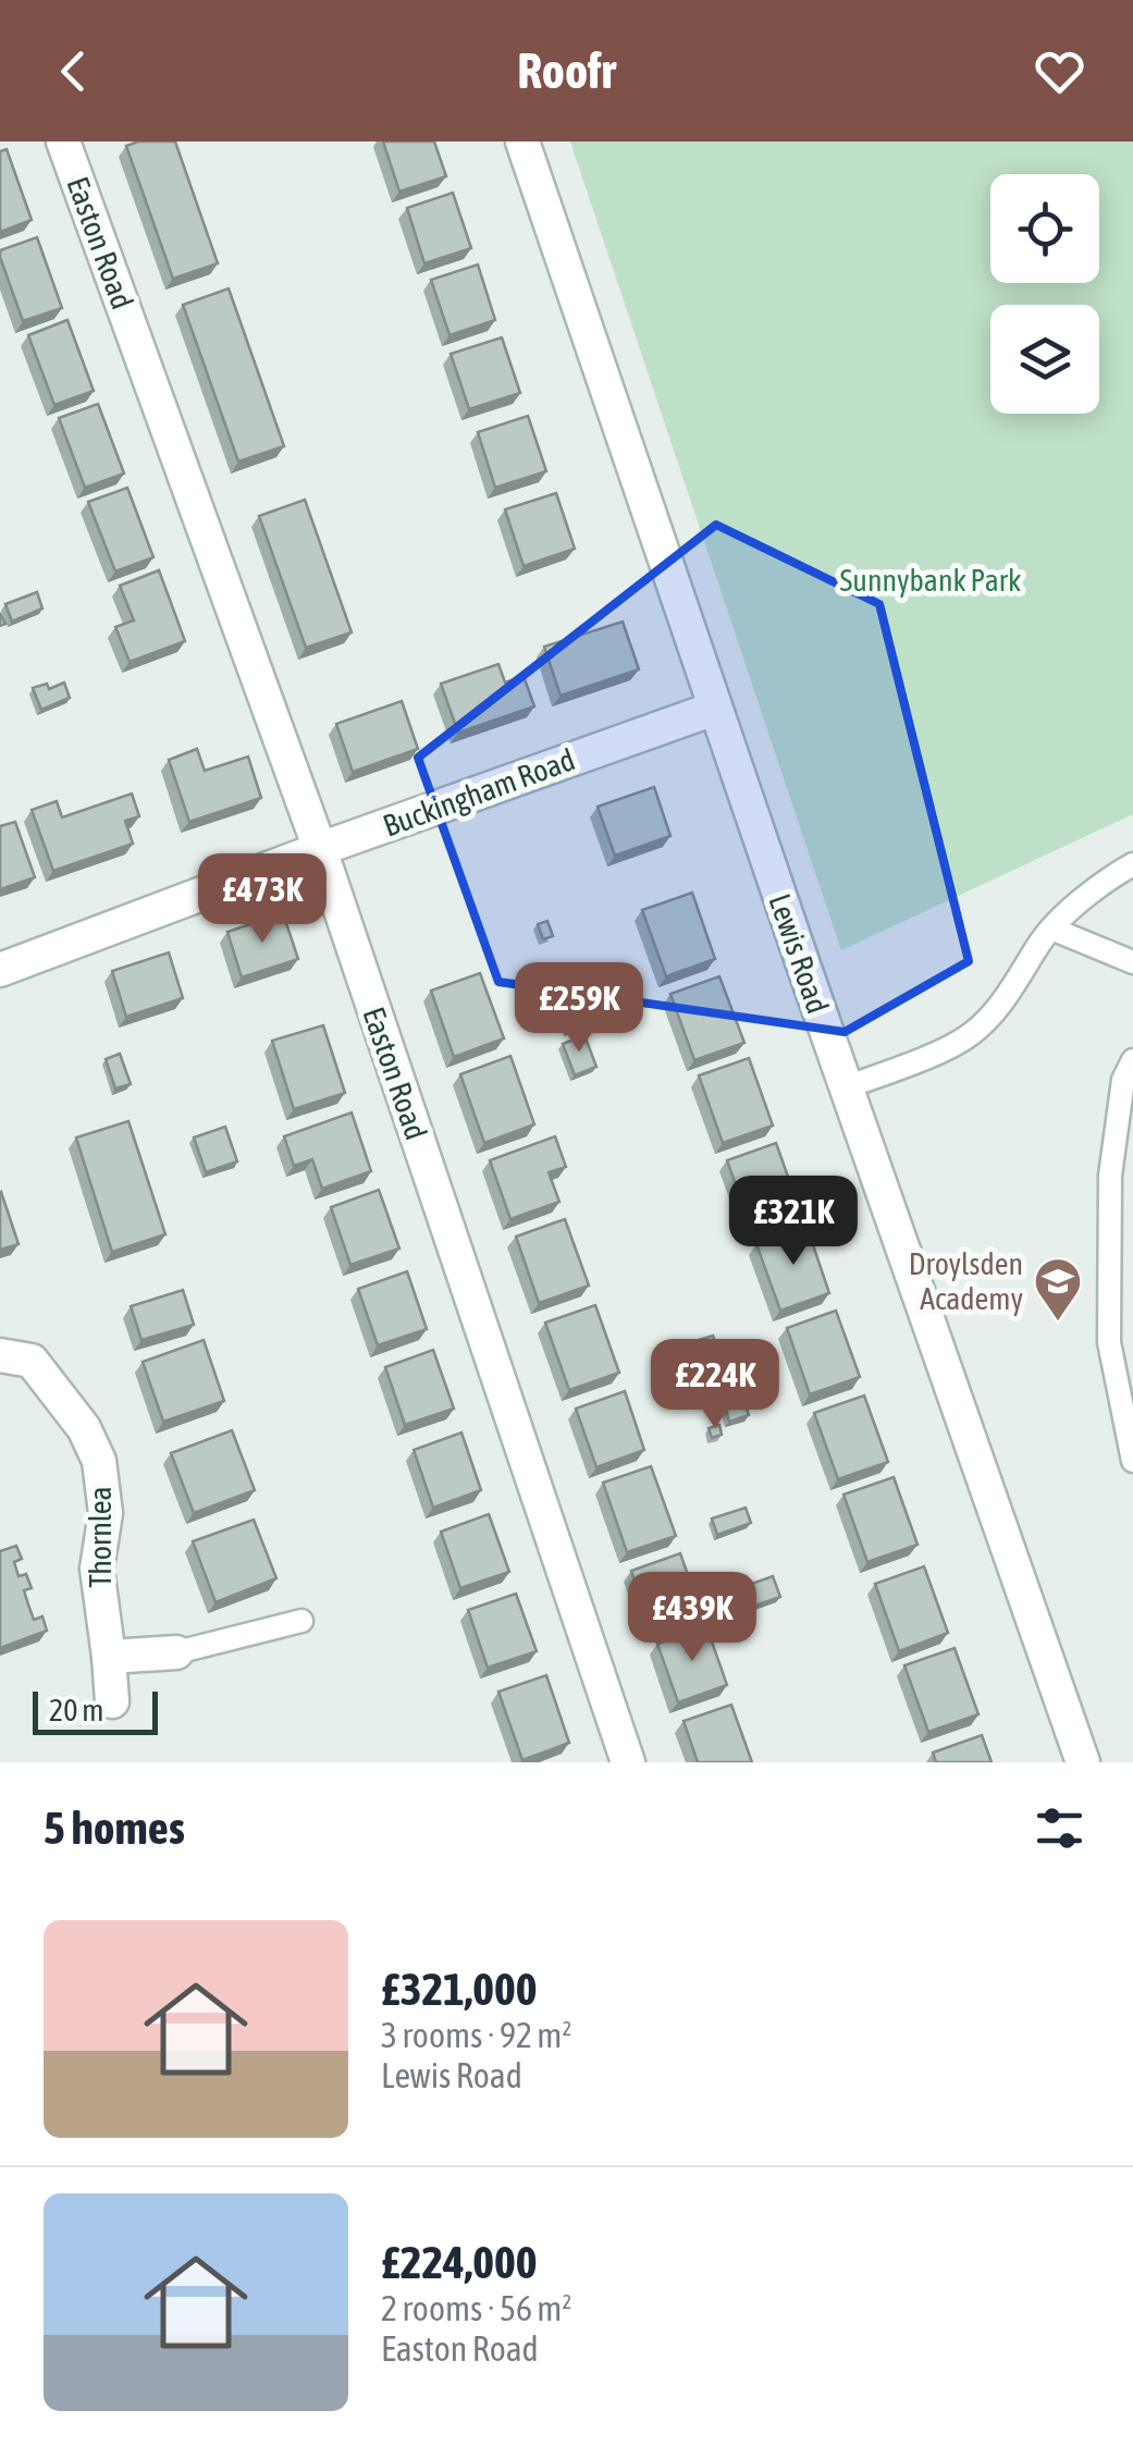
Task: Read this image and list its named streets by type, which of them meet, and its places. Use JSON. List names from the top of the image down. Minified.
{"streets":{"street":["Easton Road","Buckingham Road","Lewis Road","Thornlea"]},"crossings":[["Easton Road","Buckingham Road"],["Buckingham Road","Lewis Road"]],"parks":["Sunnybank Park"],"places":{"school or university":["Droylsden Academy"]},"scale_bar":"20 m","page":{"header":"Roofr","price":["£473K","£259K","£321K","£224K","£439K"],"scale":"20 m","heading":"5 homes","list":[{"name":"£321,000","note":"3 rooms · 92 m² · Lewis Road"},{"name":"£224,000","note":"2 rooms · 56 m² · Easton Road"}]}}
